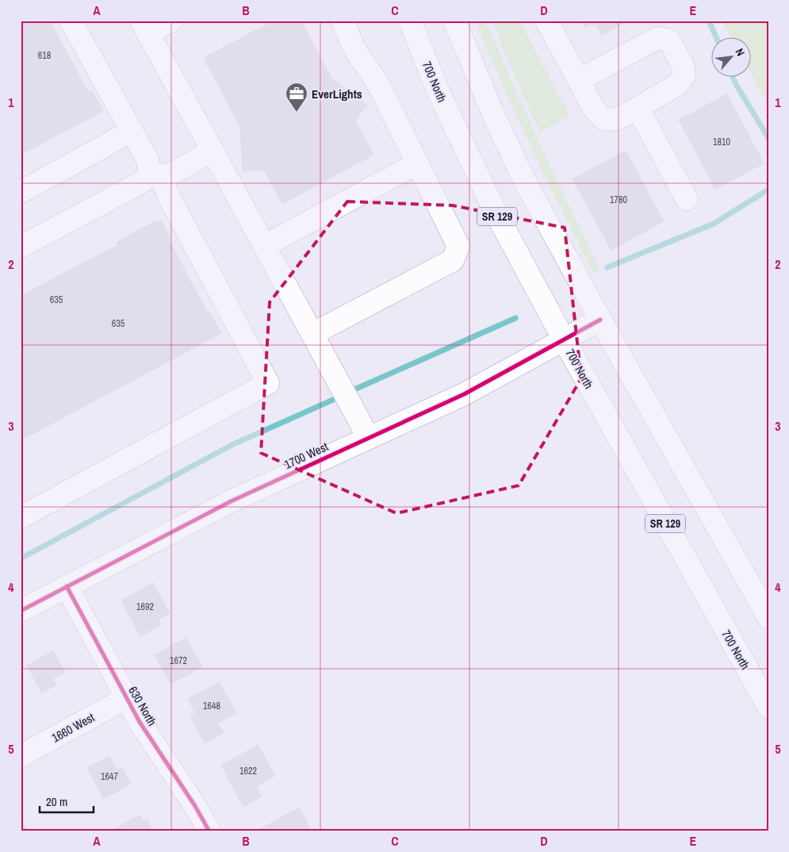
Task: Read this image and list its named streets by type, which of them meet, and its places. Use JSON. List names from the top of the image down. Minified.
{"streets":{"main road":["700 North","SR 129","1700 West","630 North","1660 West"]},"crossings":[["700 North","1700 West"],["1700 West","630 North"],["630 North","1660 West"]],"places":{"office":["EverLights"]},"house_numbers":["618","1810","1780","635","635","1692","1672","1648","1622","1647"],"scale_bar":"20 m","north":"top right","grid":{"columns":["A","B","C","D","E"],"rows":["1","2","3","4","5"]}}
